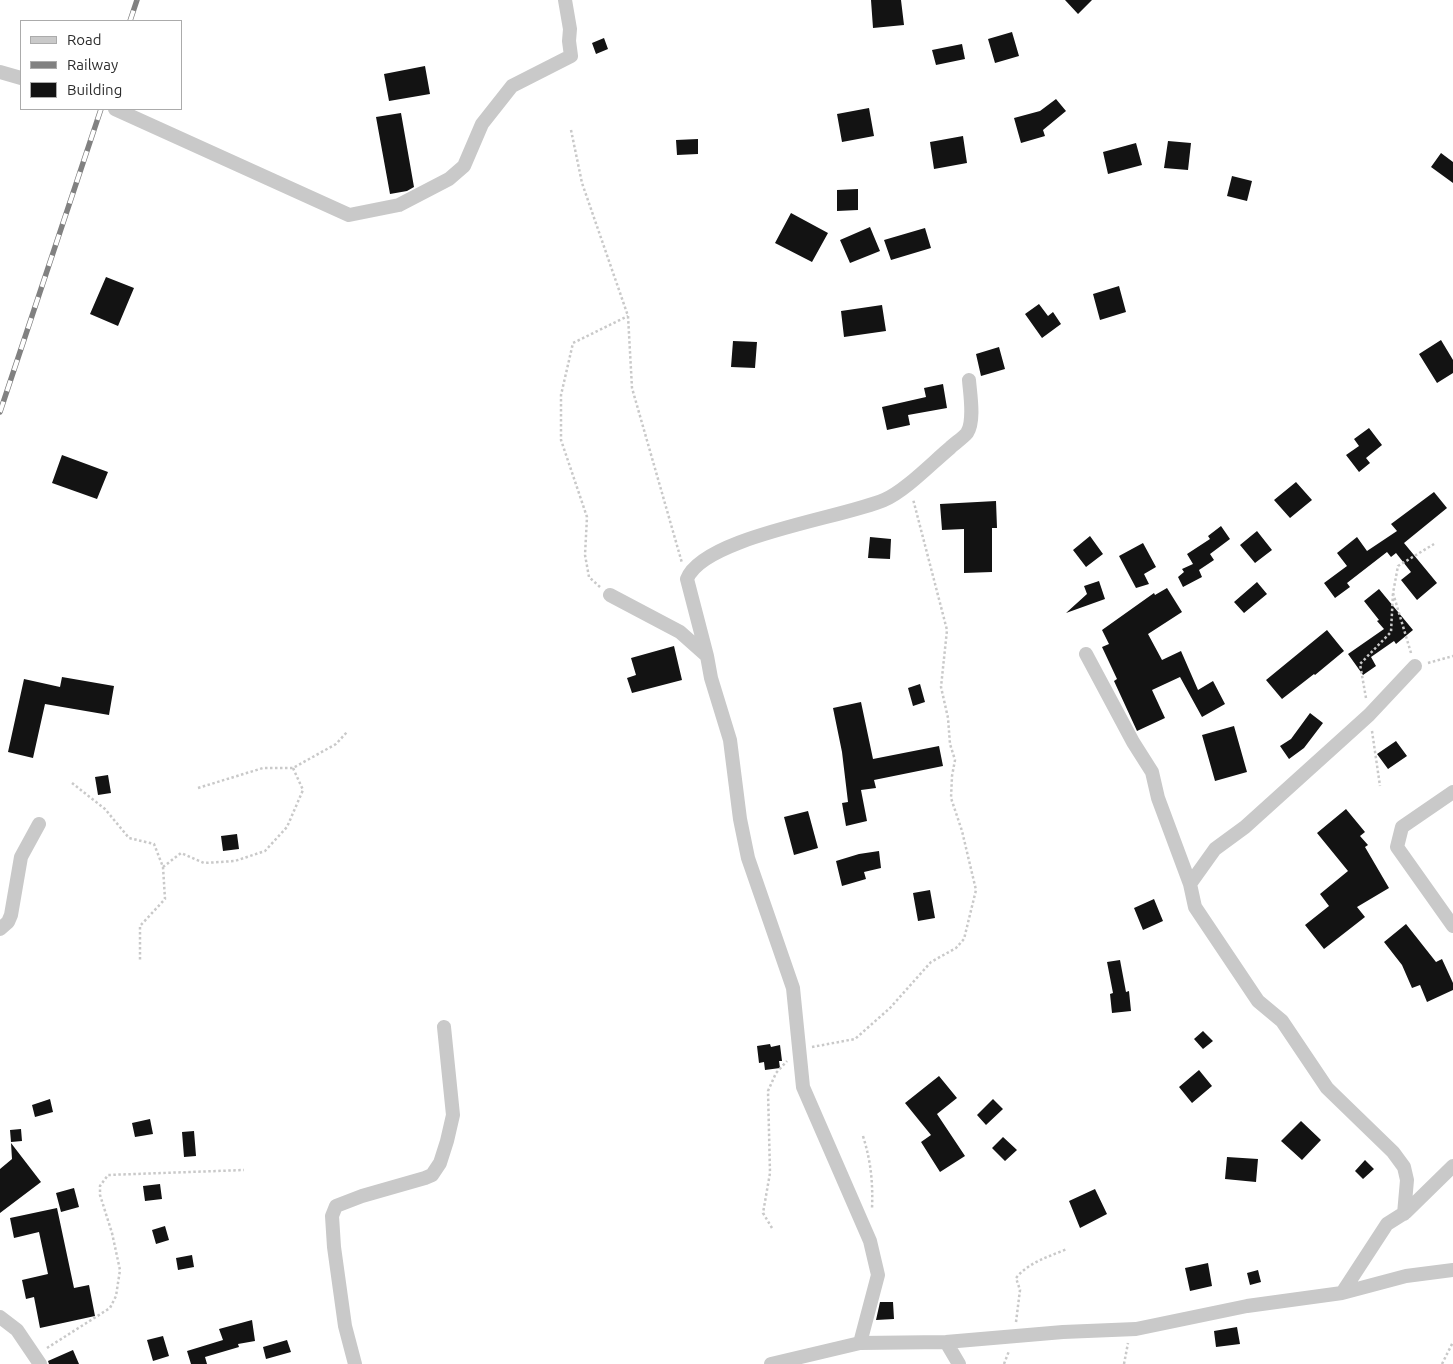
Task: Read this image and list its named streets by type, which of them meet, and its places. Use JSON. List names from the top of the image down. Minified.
{"legend":["Road","Railway","Building"]}
